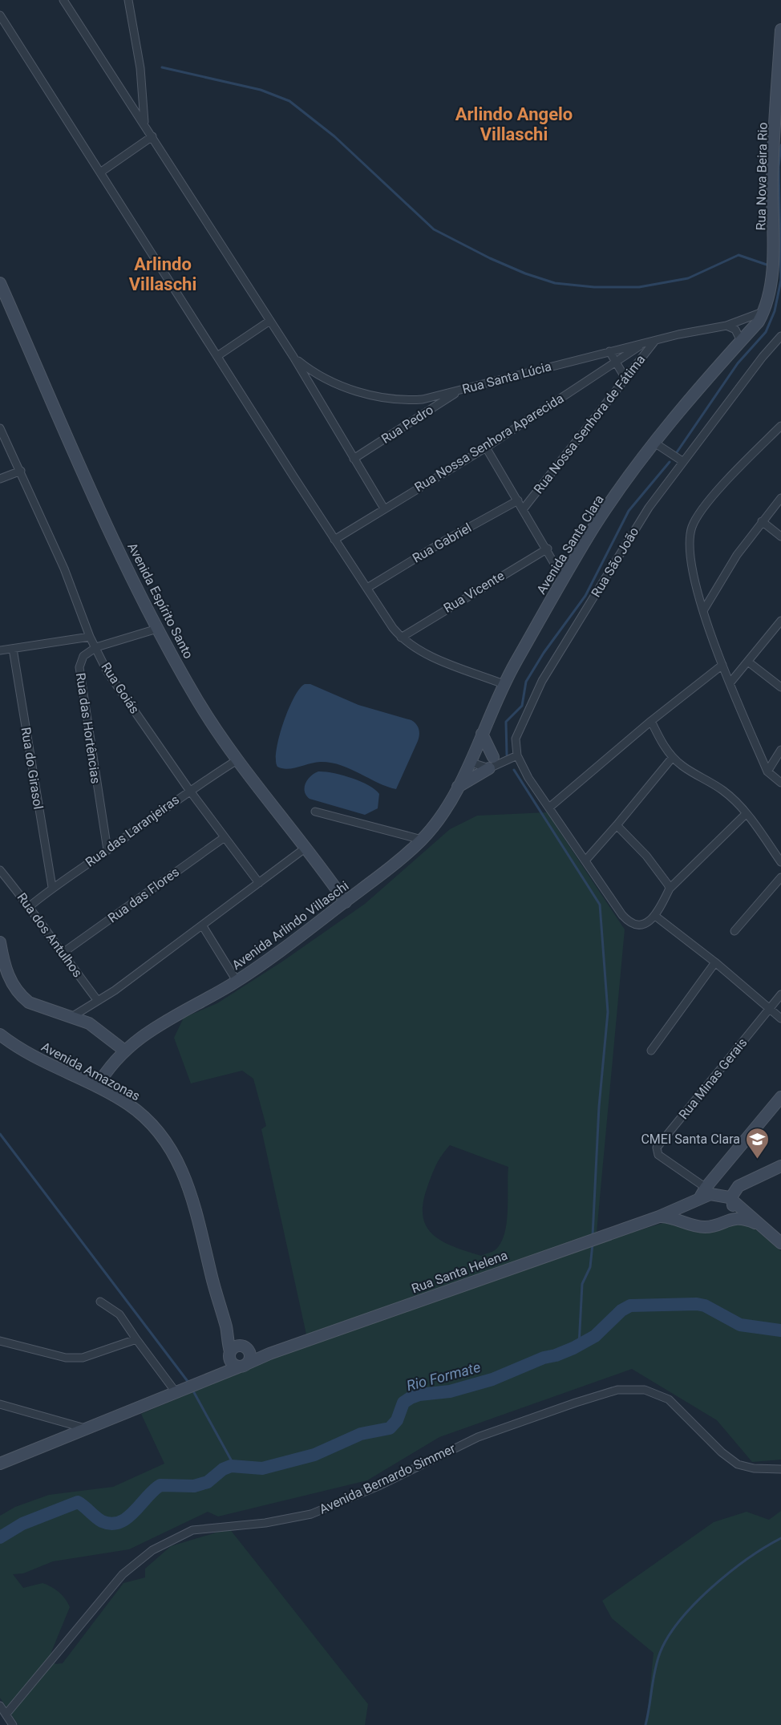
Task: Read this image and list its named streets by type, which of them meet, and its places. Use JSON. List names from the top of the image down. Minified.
{"streets":{"street":["Rua Nova Beira Rio","Rua Santa Lúcia","Rua Pedro","Rua Nossa Senhora de Fátima","Rua Nossa Senhora Aparecida","Rua Gabriel","Avenida Santa Clara","Rua São João","Rua Vicente","Avenida Espírito Santo","Rua Goiás","Rua das Hortências","Rua do Girasol","Rua das Laranjeiras","Rua das Flores","Avenida Arlindo Villaschi","Rua dos Antulhos","Avenida Amazonas","Rua Minas Gerais","Rua Santa Helena","Avenida Bernardo Simmer"]},"crossings":[["Rua Nova Beira Rio","Rua Santa Lúcia"],["Rua Nova Beira Rio","Avenida Santa Clara"],["Rua Santa Lúcia","Rua Pedro"],["Rua Santa Lúcia","Rua Nossa Senhora de Fátima"],["Rua Santa Lúcia","Rua Nossa Senhora Aparecida"],["Avenida Santa Clara","Avenida Arlindo Villaschi"],["Avenida Espírito Santo","Rua das Laranjeiras"],["Avenida Espírito Santo","Avenida Arlindo Villaschi"],["Rua Goiás","Rua das Hortências"],["Rua Goiás","Rua das Laranjeiras"],["Rua Goiás","Rua das Flores"],["Rua das Hortências","Rua das Laranjeiras"],["Rua do Girasol","Rua das Laranjeiras"],["Rua das Laranjeiras","Rua dos Antulhos"],["Rua das Flores","Rua dos Antulhos"],["Avenida Arlindo Villaschi","Avenida Amazonas"],["Avenida Amazonas","Rua Santa Helena"],["Rua Minas Gerais","Rua Santa Helena"]],"districts":["Arlindo Angelo Villaschi","Arlindo Villaschi"],"water":["Rio Formate"],"places":{"school or university":["CMEI Santa Clara"]}}
